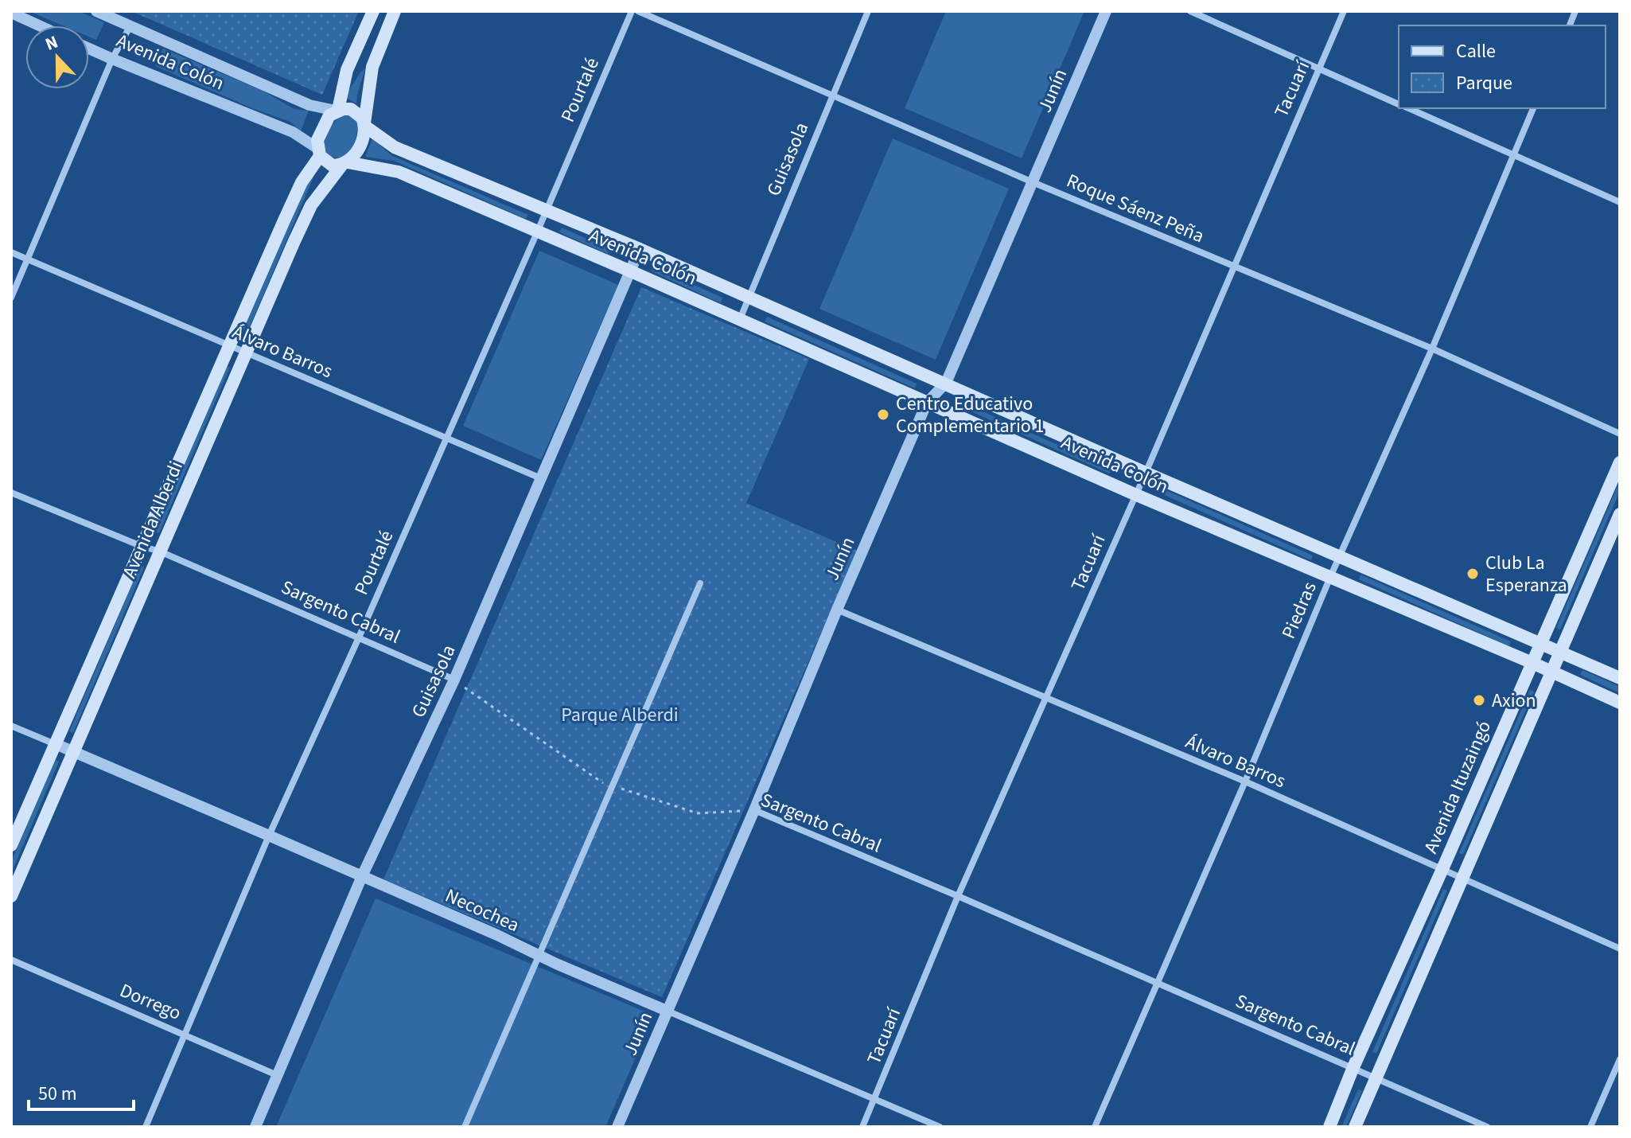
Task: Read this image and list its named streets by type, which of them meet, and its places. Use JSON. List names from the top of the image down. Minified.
{"streets":{"main road":["Avenida Colón","Avenida Alberdi","Avenida Ituzaingó"],"street":["Tacuarí","Pourtalé","Junín","Guisasola","Roque Sáenz Peña","Álvaro Barros","Piedras","Sargento Cabral","Necochea","Dorrego"]},"crossings":[["Avenida Colón","Tacuarí"],["Avenida Colón","Pourtalé"],["Avenida Colón","Junín"],["Avenida Colón","Guisasola"],["Avenida Colón","Avenida Alberdi"],["Avenida Colón","Piedras"],["Avenida Colón","Avenida Ituzaingó"],["Tacuarí","Roque Sáenz Peña"],["Tacuarí","Álvaro Barros"],["Tacuarí","Sargento Cabral"],["Tacuarí","Necochea"],["Pourtalé","Álvaro Barros"],["Pourtalé","Sargento Cabral"],["Pourtalé","Necochea"],["Pourtalé","Dorrego"],["Junín","Roque Sáenz Peña"],["Junín","Álvaro Barros"],["Junín","Sargento Cabral"],["Junín","Necochea"],["Guisasola","Roque Sáenz Peña"],["Guisasola","Álvaro Barros"],["Guisasola","Sargento Cabral"],["Guisasola","Necochea"],["Guisasola","Dorrego"],["Roque Sáenz Peña","Piedras"],["Álvaro Barros","Avenida Alberdi"],["Álvaro Barros","Piedras"],["Álvaro Barros","Avenida Ituzaingó"],["Avenida Alberdi","Sargento Cabral"],["Avenida Alberdi","Necochea"],["Piedras","Sargento Cabral"],["Sargento Cabral","Avenida Ituzaingó"]],"parks":["Parque Alberdi"],"places":["Centro Educativo Complementario 1","Club La Esperanza","Axion"],"legend":["Calle","Parque"],"scale_bar":"50 m","north":"top"}
